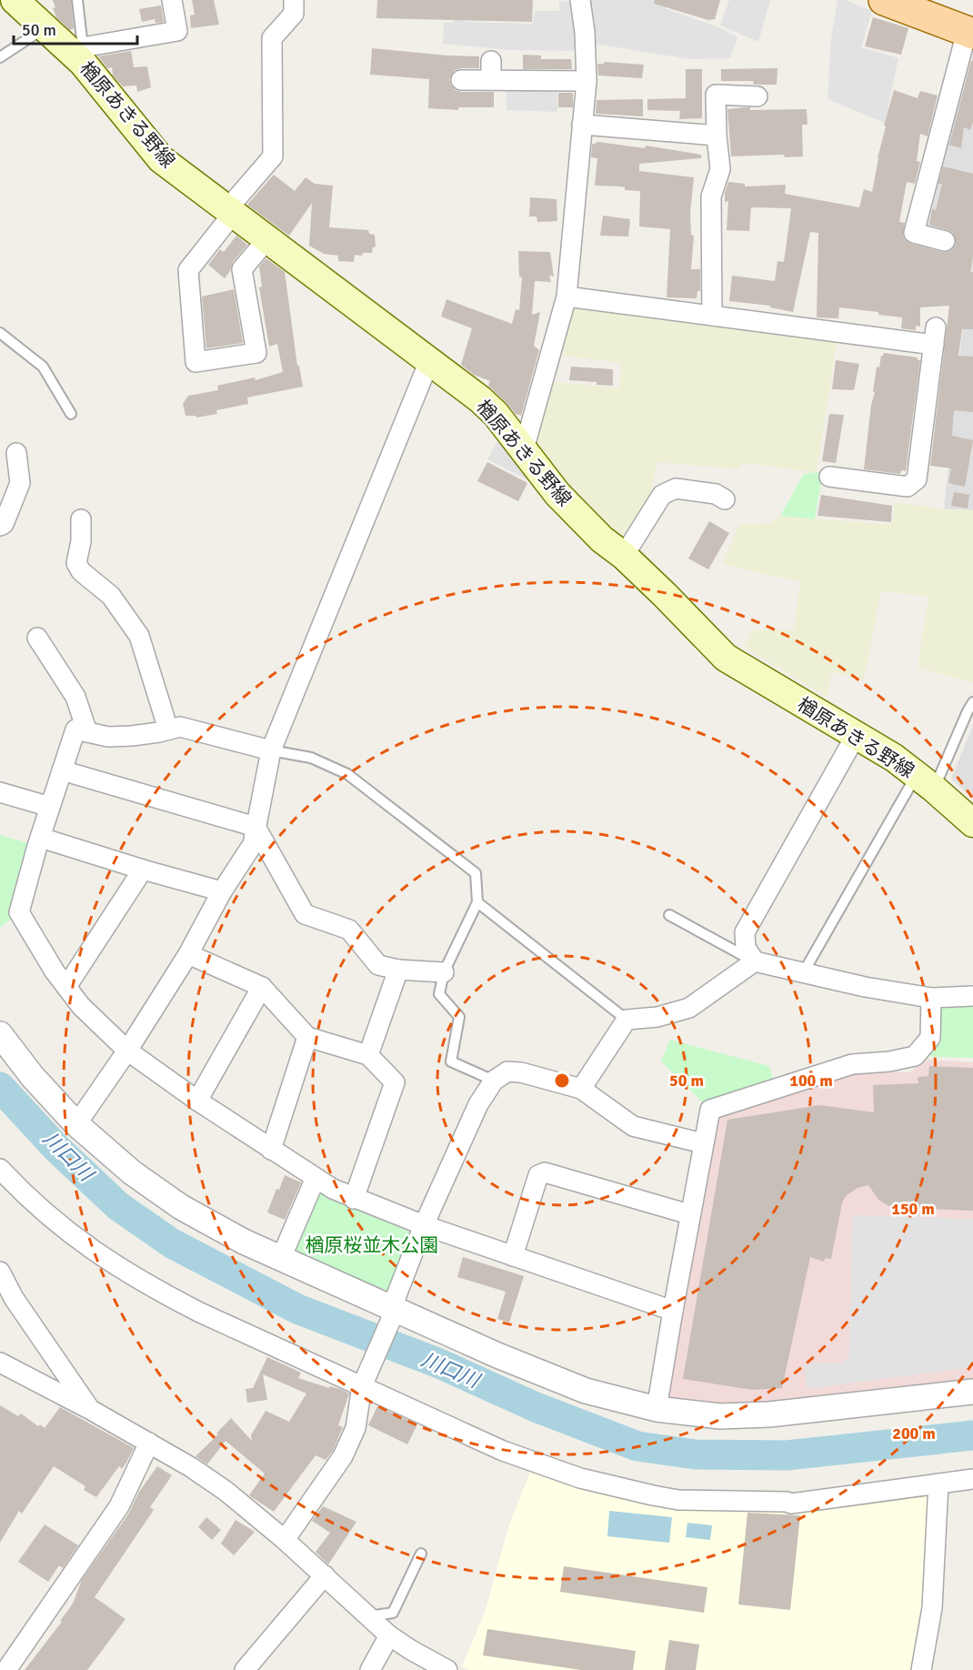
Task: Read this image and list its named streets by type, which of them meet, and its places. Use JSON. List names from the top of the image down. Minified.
{"streets":{"main road":["楢原あきる野線"]},"water":["川口川"],"parks":["楢原桜並木公園"],"scale_bar":"50 m","rings":["50 m","100 m","150 m","200 m"]}
